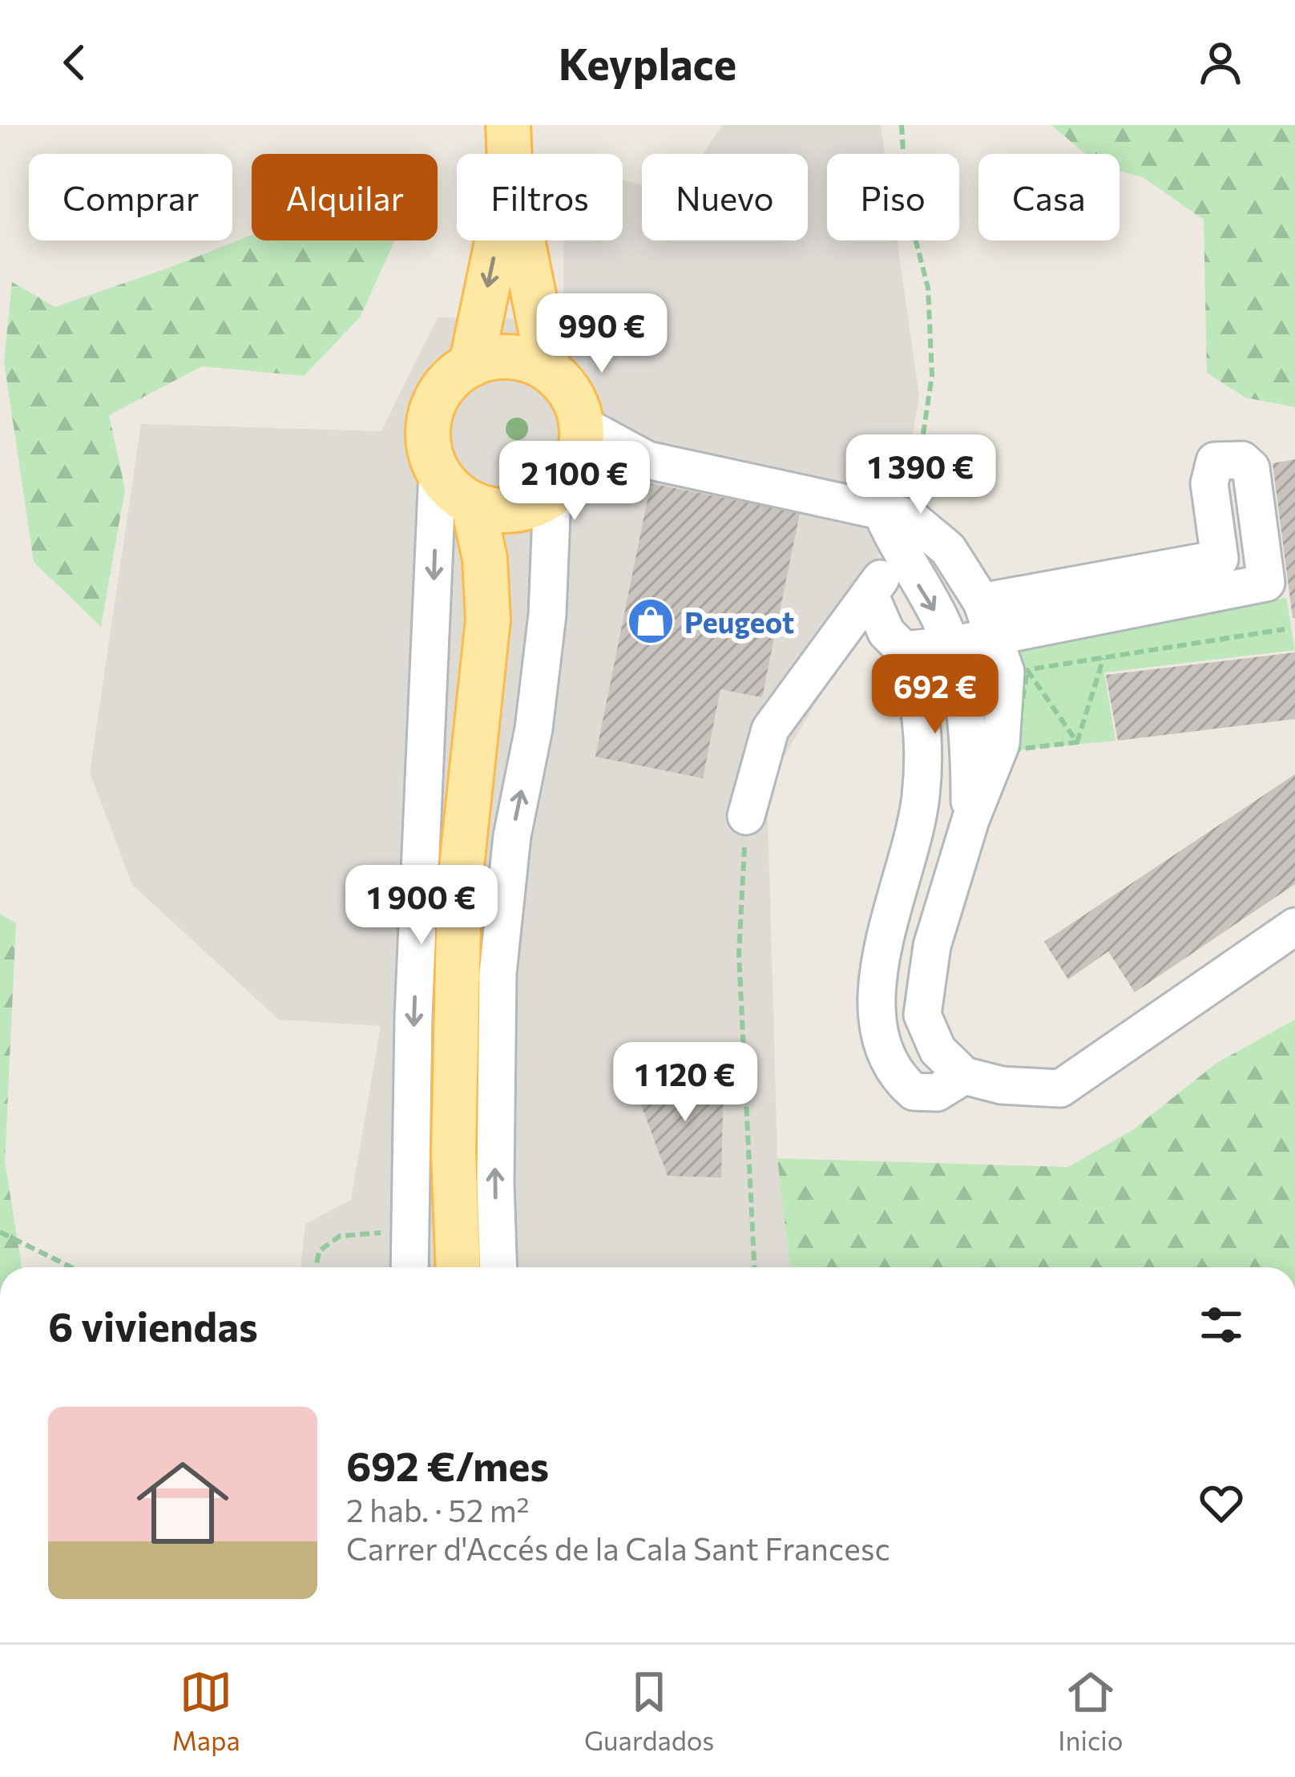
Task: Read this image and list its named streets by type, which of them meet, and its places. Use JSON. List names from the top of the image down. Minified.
{"places":{"shop":["Peugeot"]},"page":{"header":"Keyplace","chip":["Comprar","Alquilar","Filtros","Nuevo","Piso","Casa"],"price":["990 €","1 390 €","2 100 €","692 €","1 900 €","1 120 €"],"heading":"6 viviendas","list":[{"name":"692 €/mes","note":"2 hab. · 52 m² · Carrer d'Accés de la Cala Sant Francesc"}],"tabs":["Mapa","Guardados","Inicio"]}}
